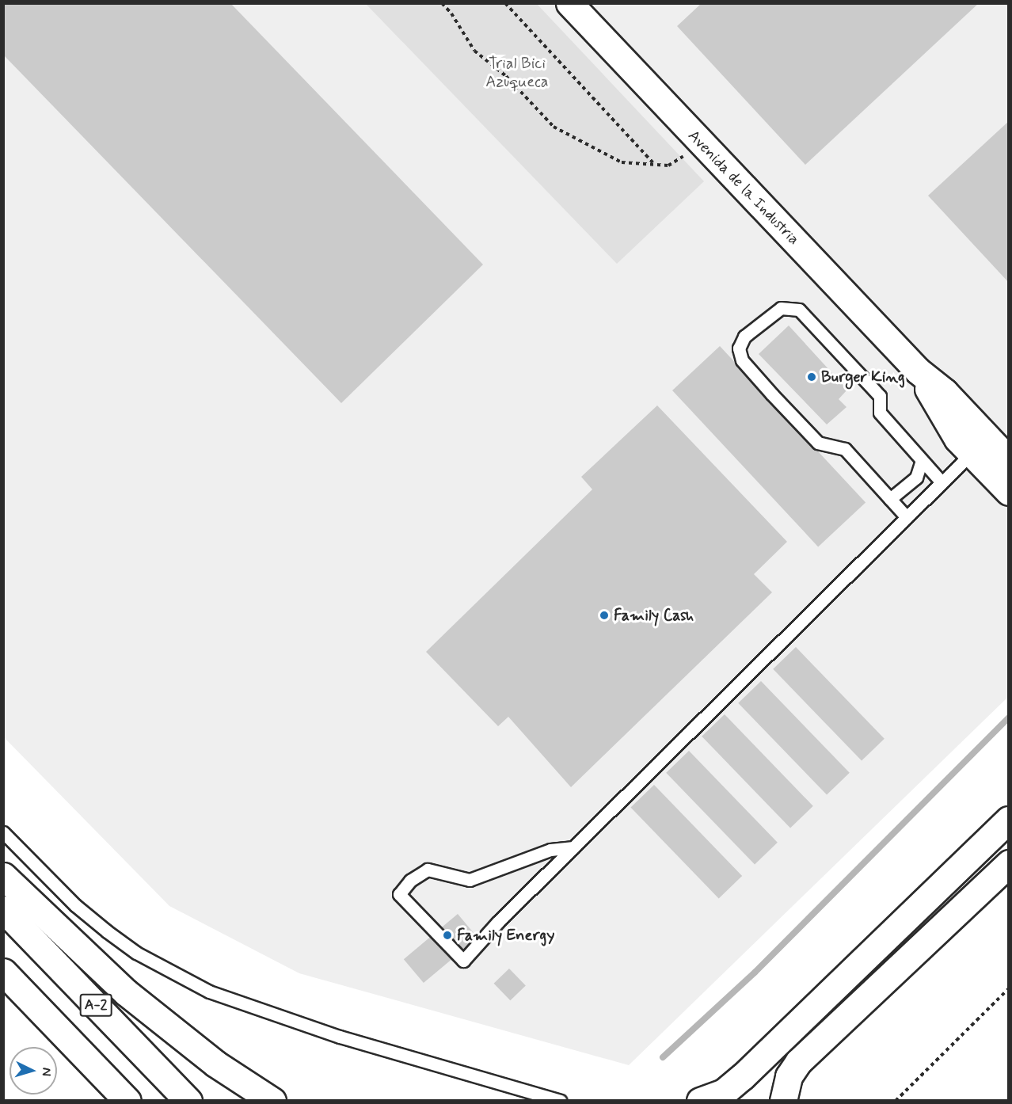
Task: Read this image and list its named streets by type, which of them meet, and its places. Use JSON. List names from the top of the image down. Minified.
{"streets":{"main road":["Avenida de la Industria","A-2"]},"parks":["Trial Bici Azuqueca"],"places":["Burger King","Family Cash","Family Energy"],"north":"right"}
